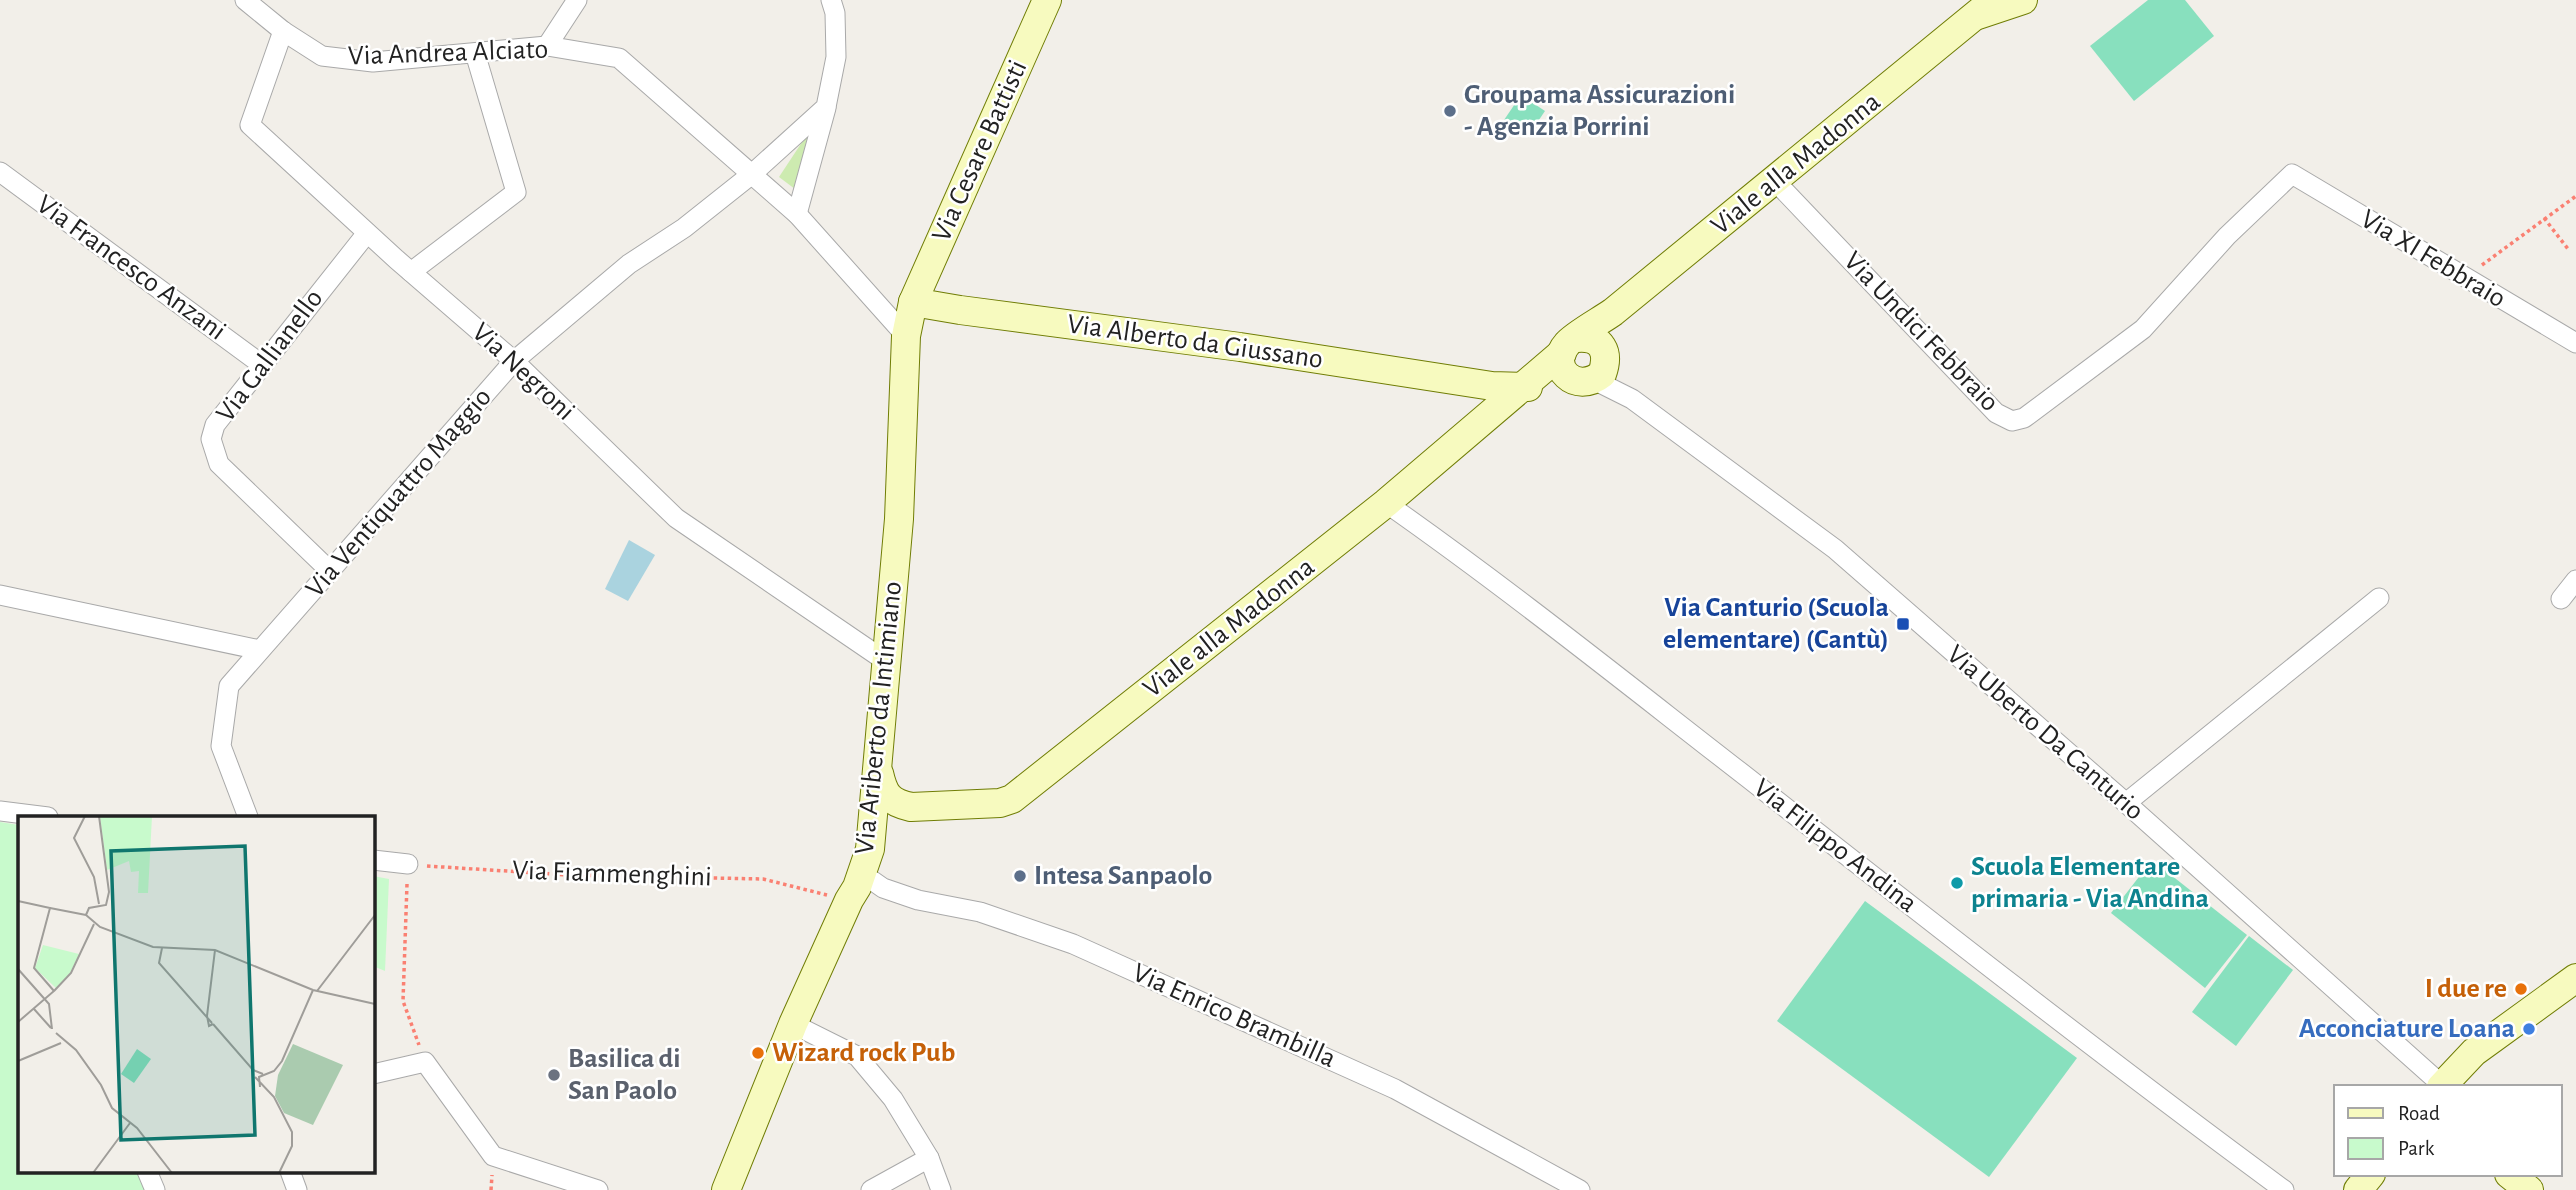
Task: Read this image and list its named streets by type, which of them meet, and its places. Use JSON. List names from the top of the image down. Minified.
{"streets":{"street":["Via Andrea Alciato","Via Cesare Battisti","Viale alla Madonna","Via XI Febbraio","Via Francesco Anzani","Via Undici Febbraio","Via Alberto da Giussano","Via Gallianello","Via Negroni","Via Ventiquattro Maggio","Via Ariberto da Intimiano","Via Uberto Da Canturio","Via Filippo Andina","Via Enrico Brambilla"],"path":["Via Fiammenghini"]},"crossings":[["Via Andrea Alciato","Via Negroni"],["Via Andrea Alciato","Via Ventiquattro Maggio"],["Via Andrea Alciato","Via Ariberto da Intimiano"],["Via Cesare Battisti","Via Alberto da Giussano"],["Via Cesare Battisti","Via Ariberto da Intimiano"],["Viale alla Madonna","Via Undici Febbraio"],["Viale alla Madonna","Via Alberto da Giussano"],["Viale alla Madonna","Via Ariberto da Intimiano"],["Viale alla Madonna","Via Uberto Da Canturio"],["Viale alla Madonna","Via Filippo Andina"],["Via XI Febbraio","Via Undici Febbraio"],["Via Francesco Anzani","Via Gallianello"],["Via Alberto da Giussano","Via Ariberto da Intimiano"],["Via Gallianello","Via Negroni"],["Via Gallianello","Via Ventiquattro Maggio"],["Via Negroni","Via Ventiquattro Maggio"],["Via Negroni","Via Ariberto da Intimiano"],["Via Ariberto da Intimiano","Via Fiammenghini"]],"places":{"other":["Groupama Assicurazioni - Agenzia Porrini","Intesa Sanpaolo","Scuola Elementare primaria - Via Andina","I due re","Acconciature Loana","Wizard rock Pub","Basilica di San Paolo"],"transit":["Via Canturio (Scuola elementare) (Cantù)"]},"legend":["Road","Park"]}
